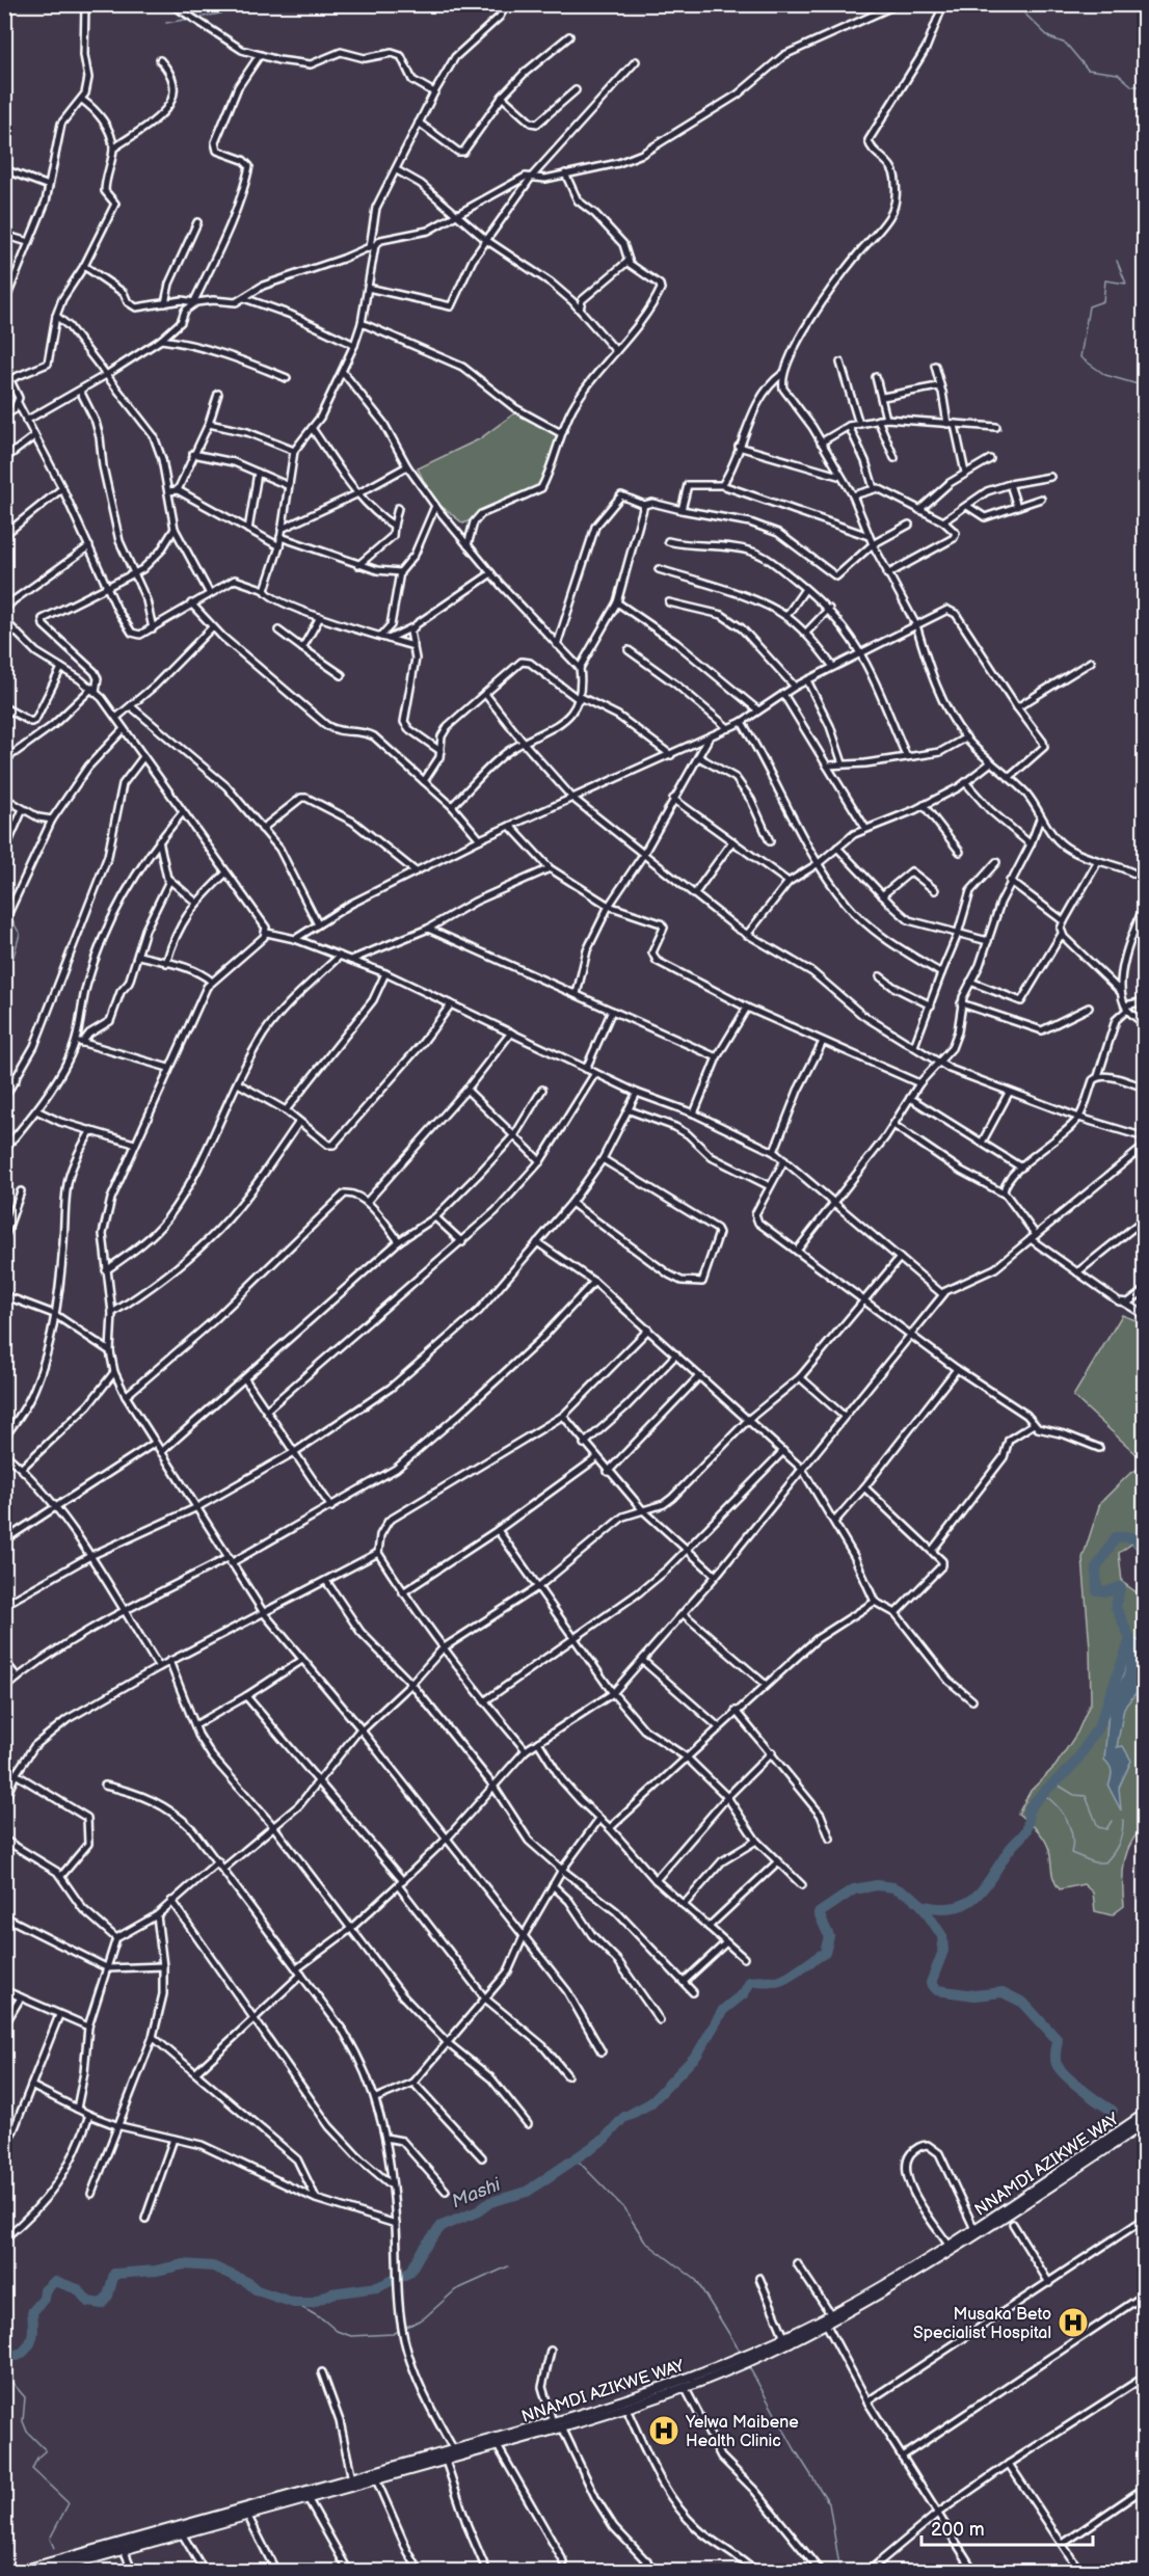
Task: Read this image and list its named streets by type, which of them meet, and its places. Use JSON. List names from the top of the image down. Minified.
{"streets":{"highway":["NNAMDI AZIKWE WAY"]},"water":["Mashi"],"places":{"hospital":["Musaka Beto Specialist Hospital","Yelwa Maibene Health Clinic"]},"scale_bar":"200 m"}
